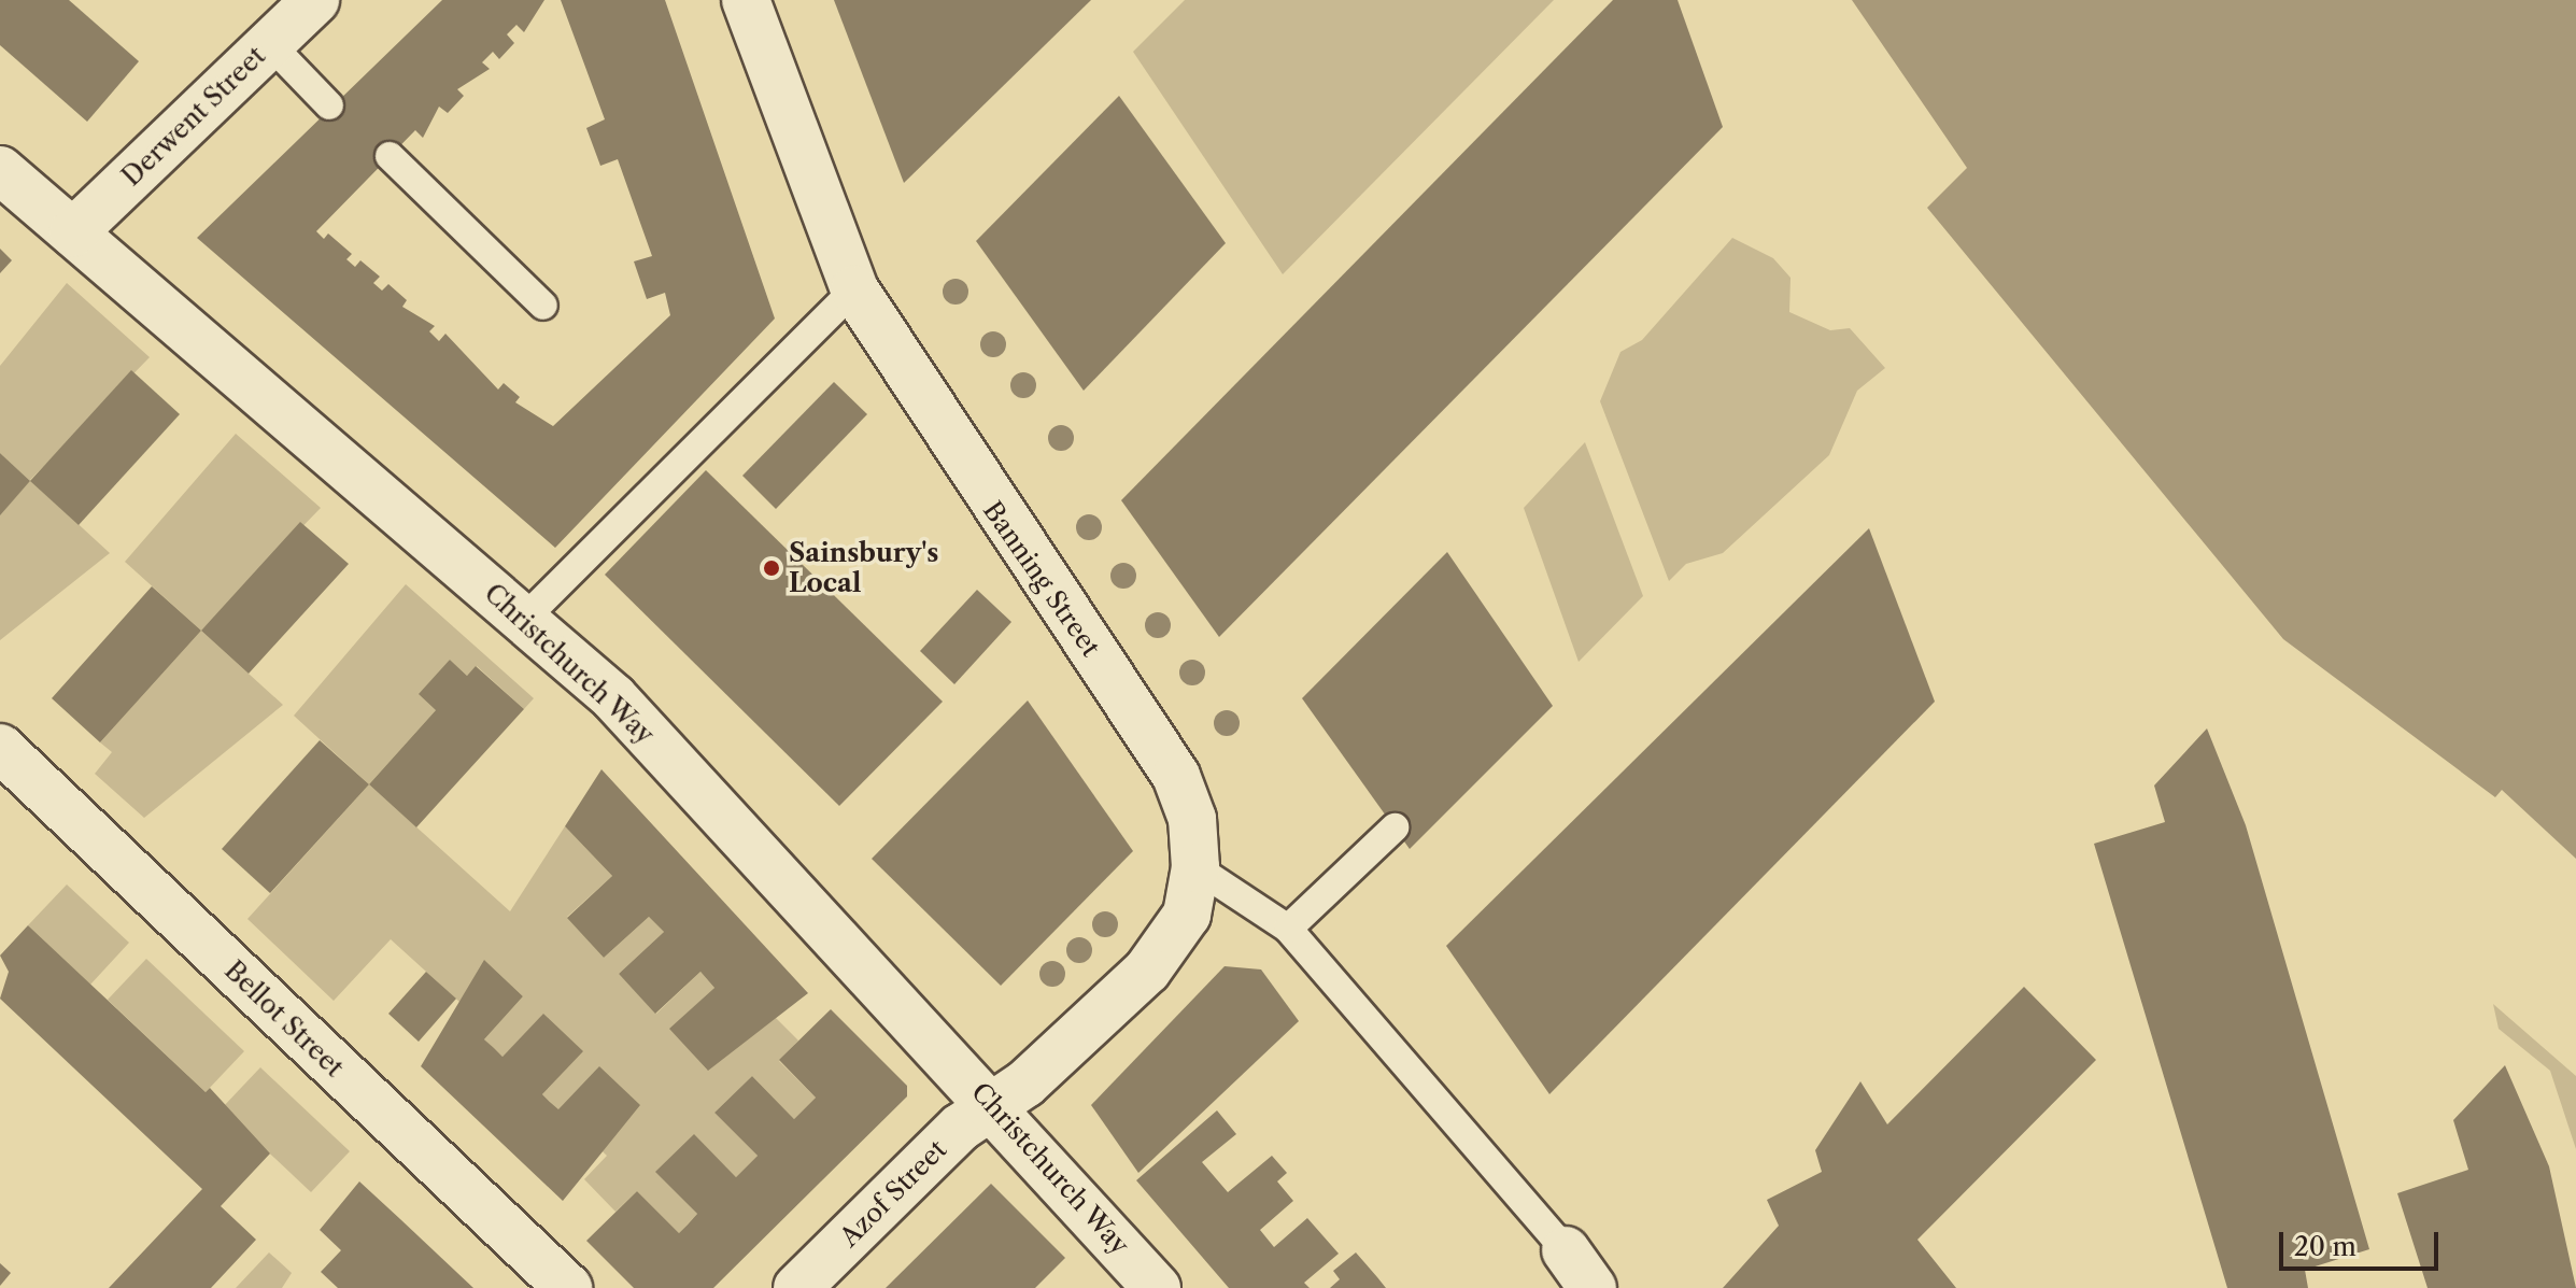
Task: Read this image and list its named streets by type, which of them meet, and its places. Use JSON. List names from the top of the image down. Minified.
{"streets":{"street":["Derwent Street","Banning Street","Christchurch Way","Bellot Street","Azof Street"]},"crossings":[["Derwent Street","Christchurch Way"],["Banning Street","Christchurch Way"],["Banning Street","Azof Street"],["Christchurch Way","Azof Street"]],"places":["Sainsbury's Local"],"scale_bar":"20 m"}
